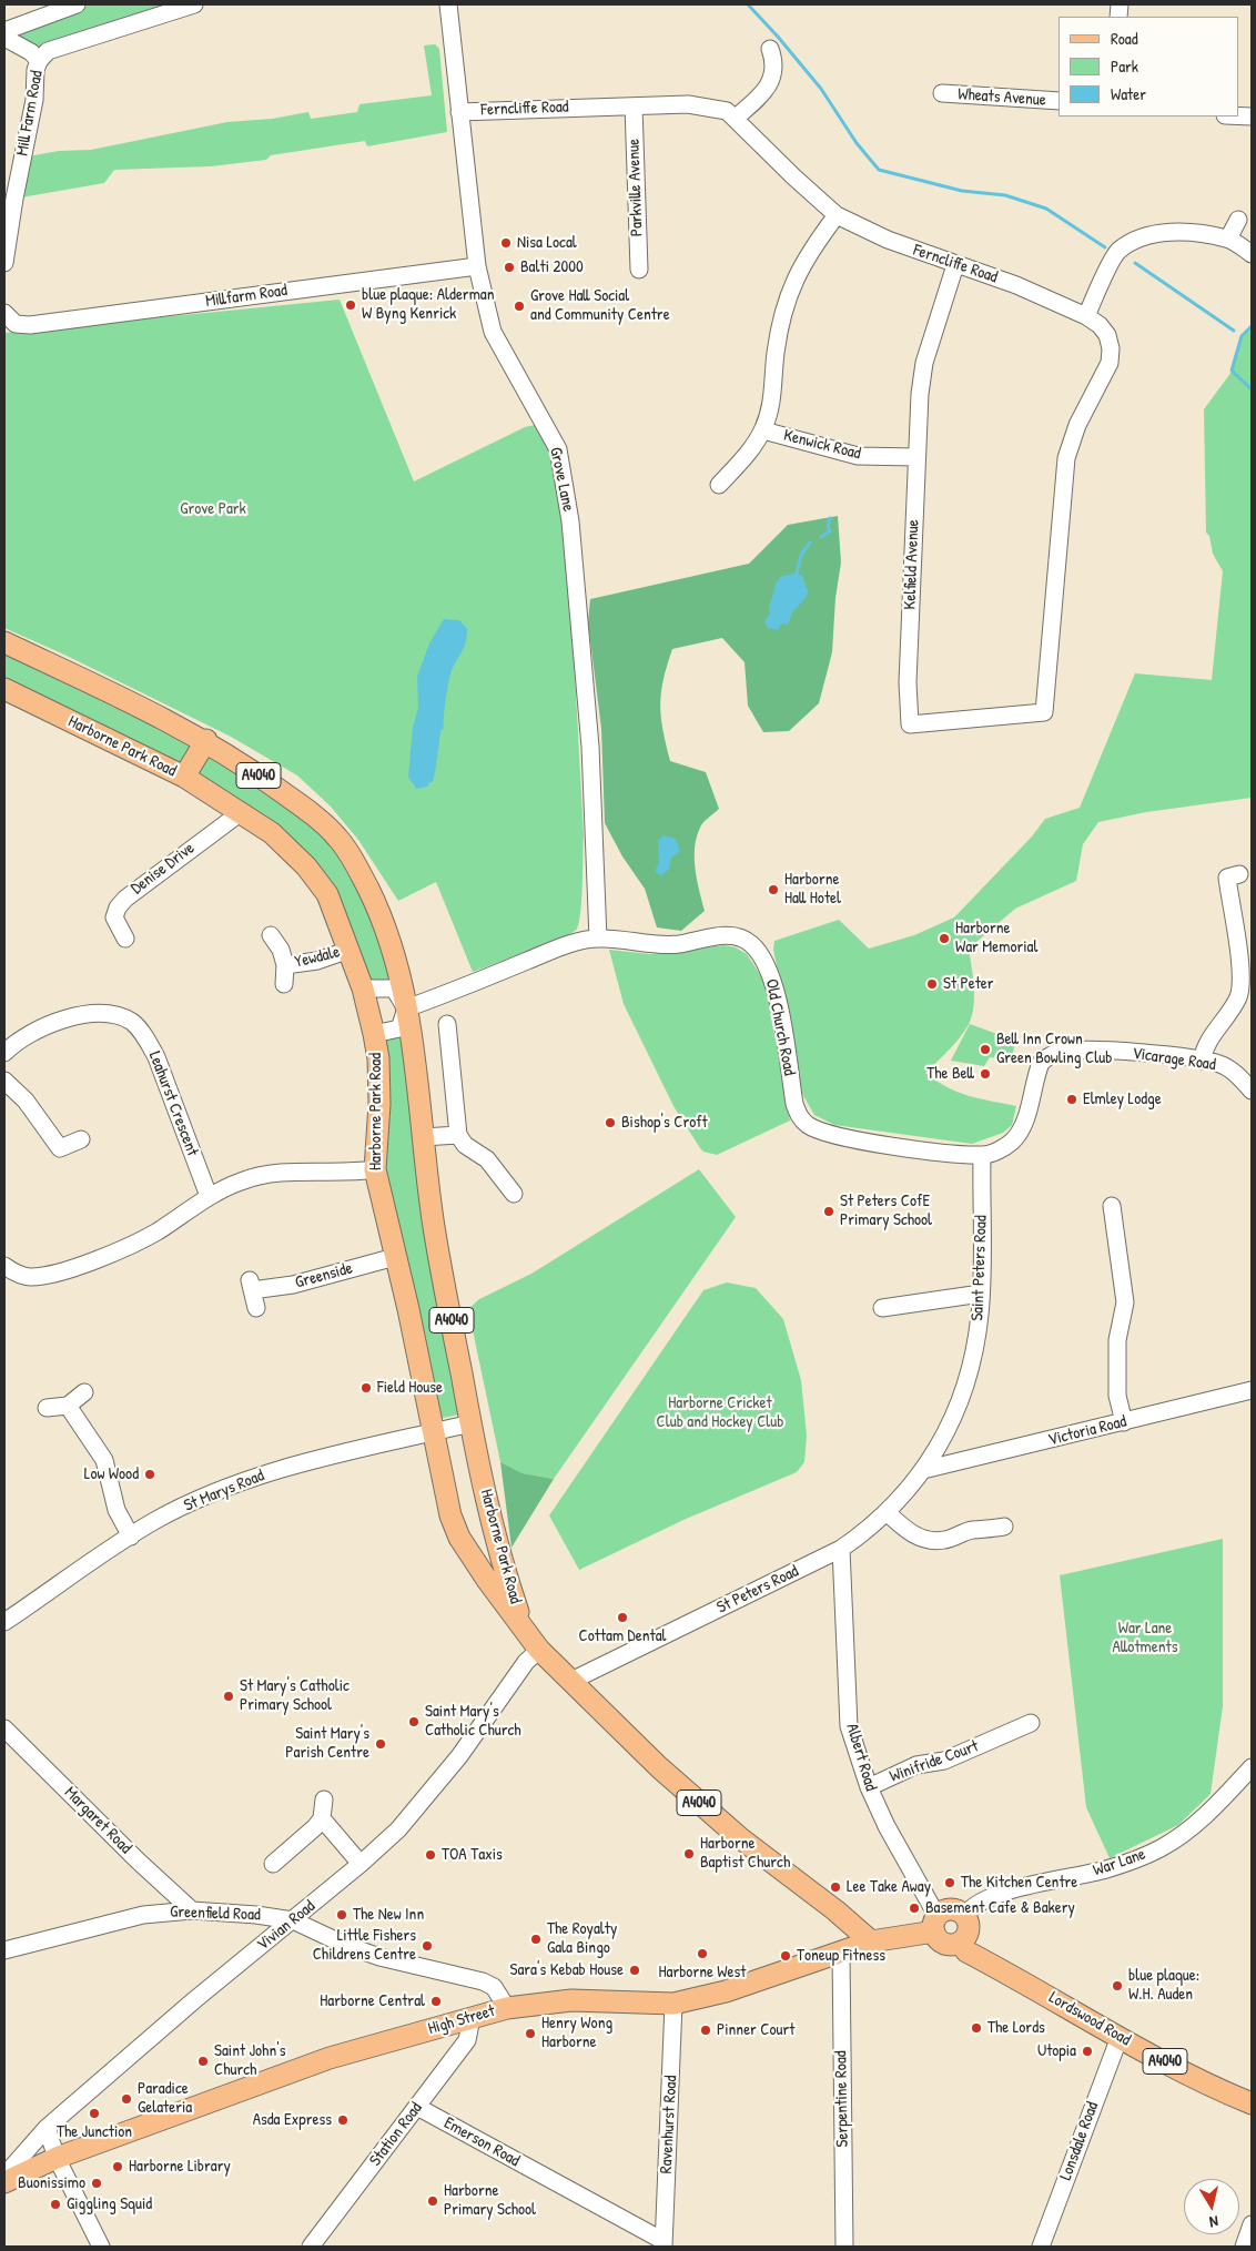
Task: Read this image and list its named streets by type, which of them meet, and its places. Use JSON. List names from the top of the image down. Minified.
{"streets":{"main road":["Harborne Park Road","A4040","Lordswood Road","High Street"],"street":["Wheats Avenue","Ferncliffe Road","Mill Farm Road","Parkville Avenue","Millfarm Road","Kenwick Road","Grove Lane","Kelfield Avenue","Denise Drive","Yewdale","Old Church Road","Vicarage Road","Leahurst Crescent","Saint Peters Road","Greenside","Victoria Road","St Marys Road","St Peters Road","Albert Road","Winifride Court","Margaret Road","War Lane","Greenfield Road","Vivian Road","Serpentine Road","Ravenhurst Road","Station Road","Lonsdale Road","Emerson Road"]},"crossings":[["Ferncliffe Road","Parkville Avenue"],["Ferncliffe Road","Grove Lane"],["Ferncliffe Road","Kelfield Avenue"],["Millfarm Road","Grove Lane"],["Kenwick Road","Kelfield Avenue"],["Grove Lane","Old Church Road"],["Harborne Park Road","Denise Drive"],["Harborne Park Road","Yewdale"],["Harborne Park Road","Old Church Road"],["Harborne Park Road","Greenside"],["Harborne Park Road","St Marys Road"],["Harborne Park Road","St Peters Road"],["Harborne Park Road","Vivian Road"],["Harborne Park Road","High Street"],["Old Church Road","Vicarage Road"],["Old Church Road","Saint Peters Road"],["Vicarage Road","Saint Peters Road"],["Saint Peters Road","Victoria Road"],["Saint Peters Road","St Peters Road"],["Victoria Road","St Peters Road"],["St Peters Road","Albert Road"],["Albert Road","Winifride Court"],["Albert Road","War Lane"],["Albert Road","Lordswood Road"],["Albert Road","High Street"],["Margaret Road","Greenfield Road"],["War Lane","Lordswood Road"],["War Lane","High Street"],["Greenfield Road","Vivian Road"],["Greenfield Road","High Street"],["Lordswood Road","High Street"],["Lordswood Road","Lonsdale Road"],["High Street","Serpentine Road"],["High Street","Ravenhurst Road"],["High Street","Station Road"],["Ravenhurst Road","Emerson Road"],["Station Road","Emerson Road"]],"parks":["Grove Park","Harborne Cricket Club and Hockey Club","War Lane Allotments"],"places":["Nisa Local","Balti 2000","blue plaque: Alderman W Byng Kenrick","Grove Hall Social and Community Centre","Harborne Hall Hotel","Harborne War Memorial","St Peter","Bell Inn Crown Green Bowling Club","The Bell","Elmley Lodge","Bishop's Croft","St Peters CofE Primary School","Field House","Low Wood","Cottam Dental","St Mary's Catholic Primary School","Saint Mary's Catholic Church","Saint Mary's Parish Centre","Harborne Baptist Church","TOA Taxis","The Kitchen Centre","Lee Take Away","Basement Cafe & Bakery","The New Inn","The Royalty Gala Bingo","Little Fishers Childrens Centre","Harborne West","Toneup Fitness","Sara's Kebab House","blue plaque: W.H. Auden","Harborne Central","The Lords","Pinner Court","Henry Wong Harborne","Utopia","Saint John's Church","Paradice Gelateria","The Junction","Asda Express","Harborne Library","Buonissimo","Harborne Primary School","Giggling Squid"],"legend":["Road","Park","Water"],"north":"bottom"}
